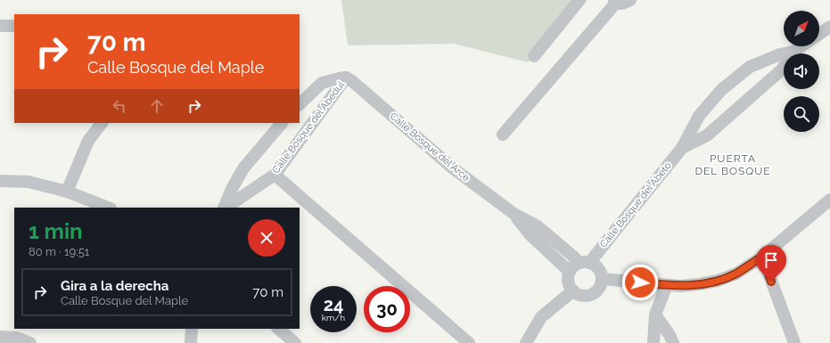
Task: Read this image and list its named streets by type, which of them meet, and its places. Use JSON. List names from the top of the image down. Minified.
{"streets":{"street":["Calle Bosque del Abedul","Calle Bosque del Arce","Calle Bosque del Abeto"]},"crossings":[["Calle Bosque del Abedul","Calle Bosque del Arce"],["Calle Bosque del Arce","Calle Bosque del Abeto"]],"districts":["PUERTA DEL BOSQUE"],"north":"top right","page":{"turn":["70 m","Calle Bosque del Maple"],"heading":["1 min","80 m · 19:51"],"list":[{"name":"Gira a la derecha","note":"Calle Bosque del Maple","value":"70 m"}],"speed":"24 km/h","limit":"30"}}
